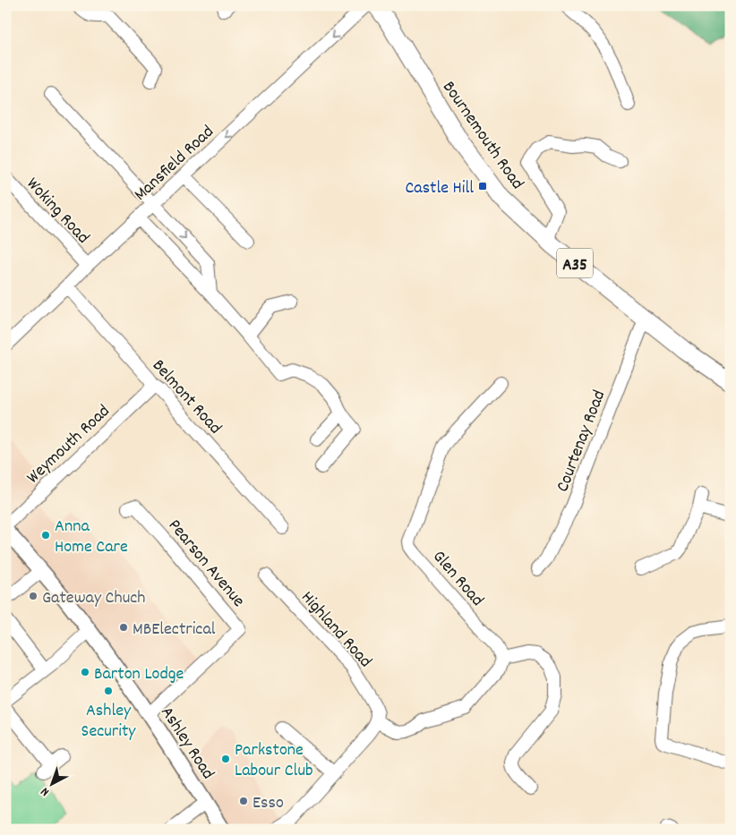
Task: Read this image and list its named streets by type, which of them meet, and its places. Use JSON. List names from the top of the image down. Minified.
{"streets":{"highway":["Bournemouth Road","A35"],"main road":["Ashley Road"],"street":["Mansfield Road","Woking Road","Belmont Road","Courtenay Road","Weymouth Road","Pearson Avenue","Glen Road","Highland Road"]},"crossings":[["Bournemouth Road","Courtenay Road"],["Mansfield Road","Woking Road"],["Mansfield Road","Belmont Road"],["Belmont Road","Weymouth Road"],["Pearson Avenue","Ashley Road"]],"one_way":["Mansfield Road"],"places":{"transit":["Castle Hill"],"other":["Anna Home Care","Gateway Chuch","MBElectrical","Barton Lodge","Ashley Security","Parkstone Labour Club","Esso"]},"north":"bottom left"}
